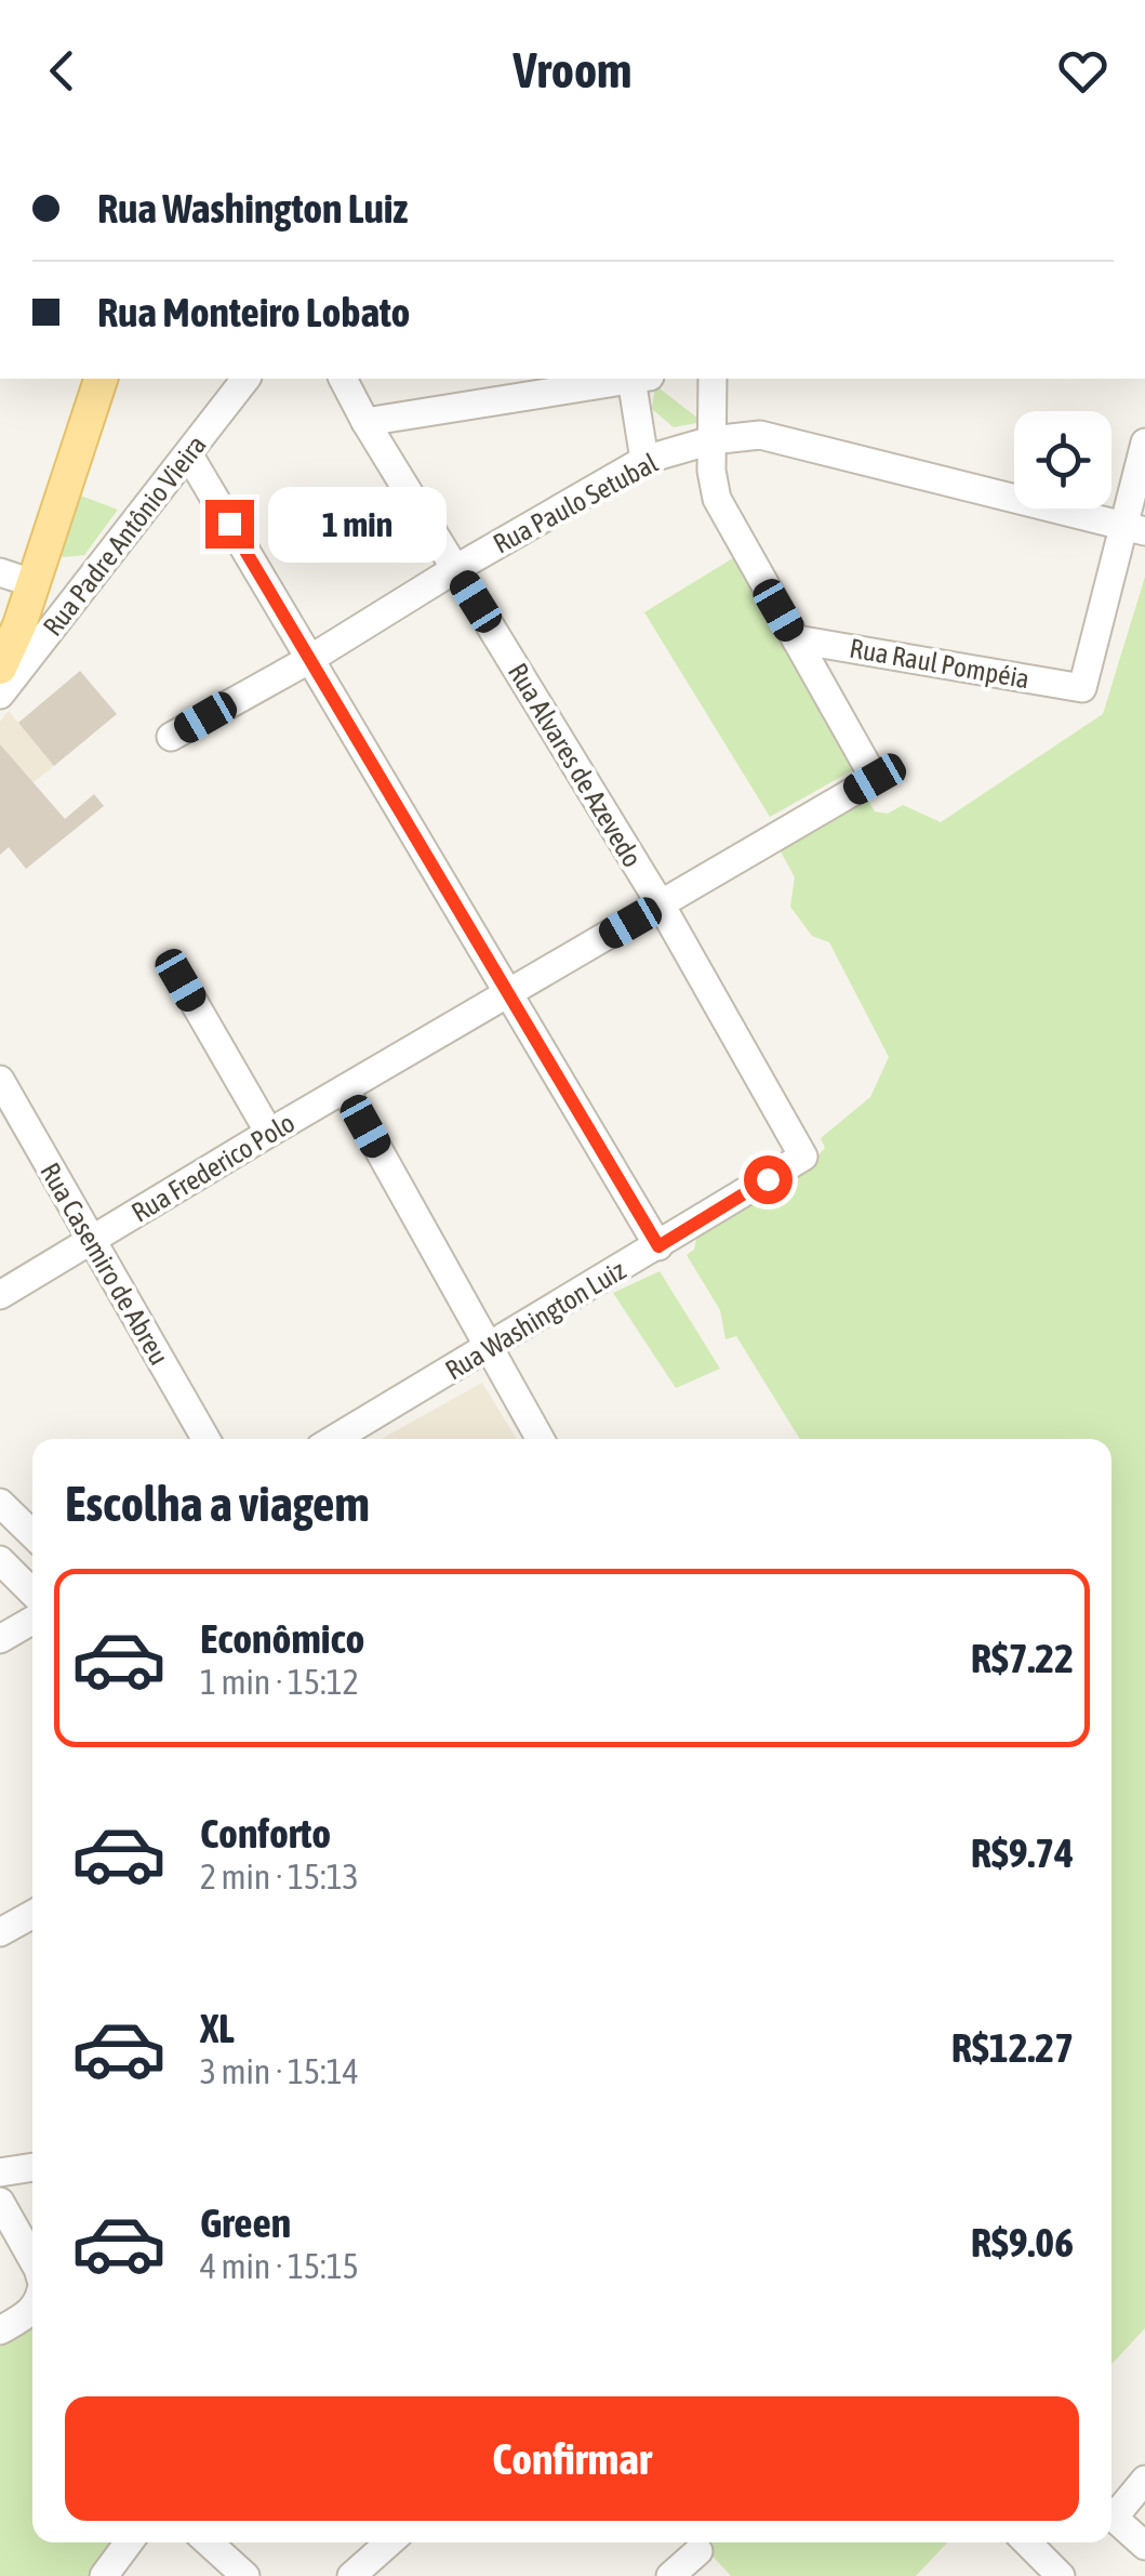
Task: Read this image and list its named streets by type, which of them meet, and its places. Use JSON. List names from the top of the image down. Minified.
{"streets":{"street":["Rua Paulo Setubal","Rua Padre Antônio Vieira","Rua Raul Pompéia","Rua Alvares de Azevedo","Rua Frederico Polo","Rua Casemiro de Abreu","Rua Washington Luiz"]},"crossings":[["Rua Paulo Setubal","Rua Raul Pompéia"],["Rua Paulo Setubal","Rua Alvares de Azevedo"],["Rua Raul Pompéia","Rua Frederico Polo"],["Rua Alvares de Azevedo","Rua Frederico Polo"],["Rua Alvares de Azevedo","Rua Washington Luiz"],["Rua Frederico Polo","Rua Casemiro de Abreu"]],"page":{"header":"Vroom","banner":["Rua Washington Luiz","Rua Monteiro Lobato"],"bubble":"1 min","heading":"Escolha a viagem","list":[{"name":"Econômico","note":"1 min · 15:12","value":"R$7.22"},{"name":"Conforto","note":"2 min · 15:13","value":"R$9.74"},{"name":"XL","note":"3 min · 15:14","value":"R$12.27"},{"name":"Green","note":"4 min · 15:15","value":"R$9.06"}],"buttons":"Confirmar"}}
